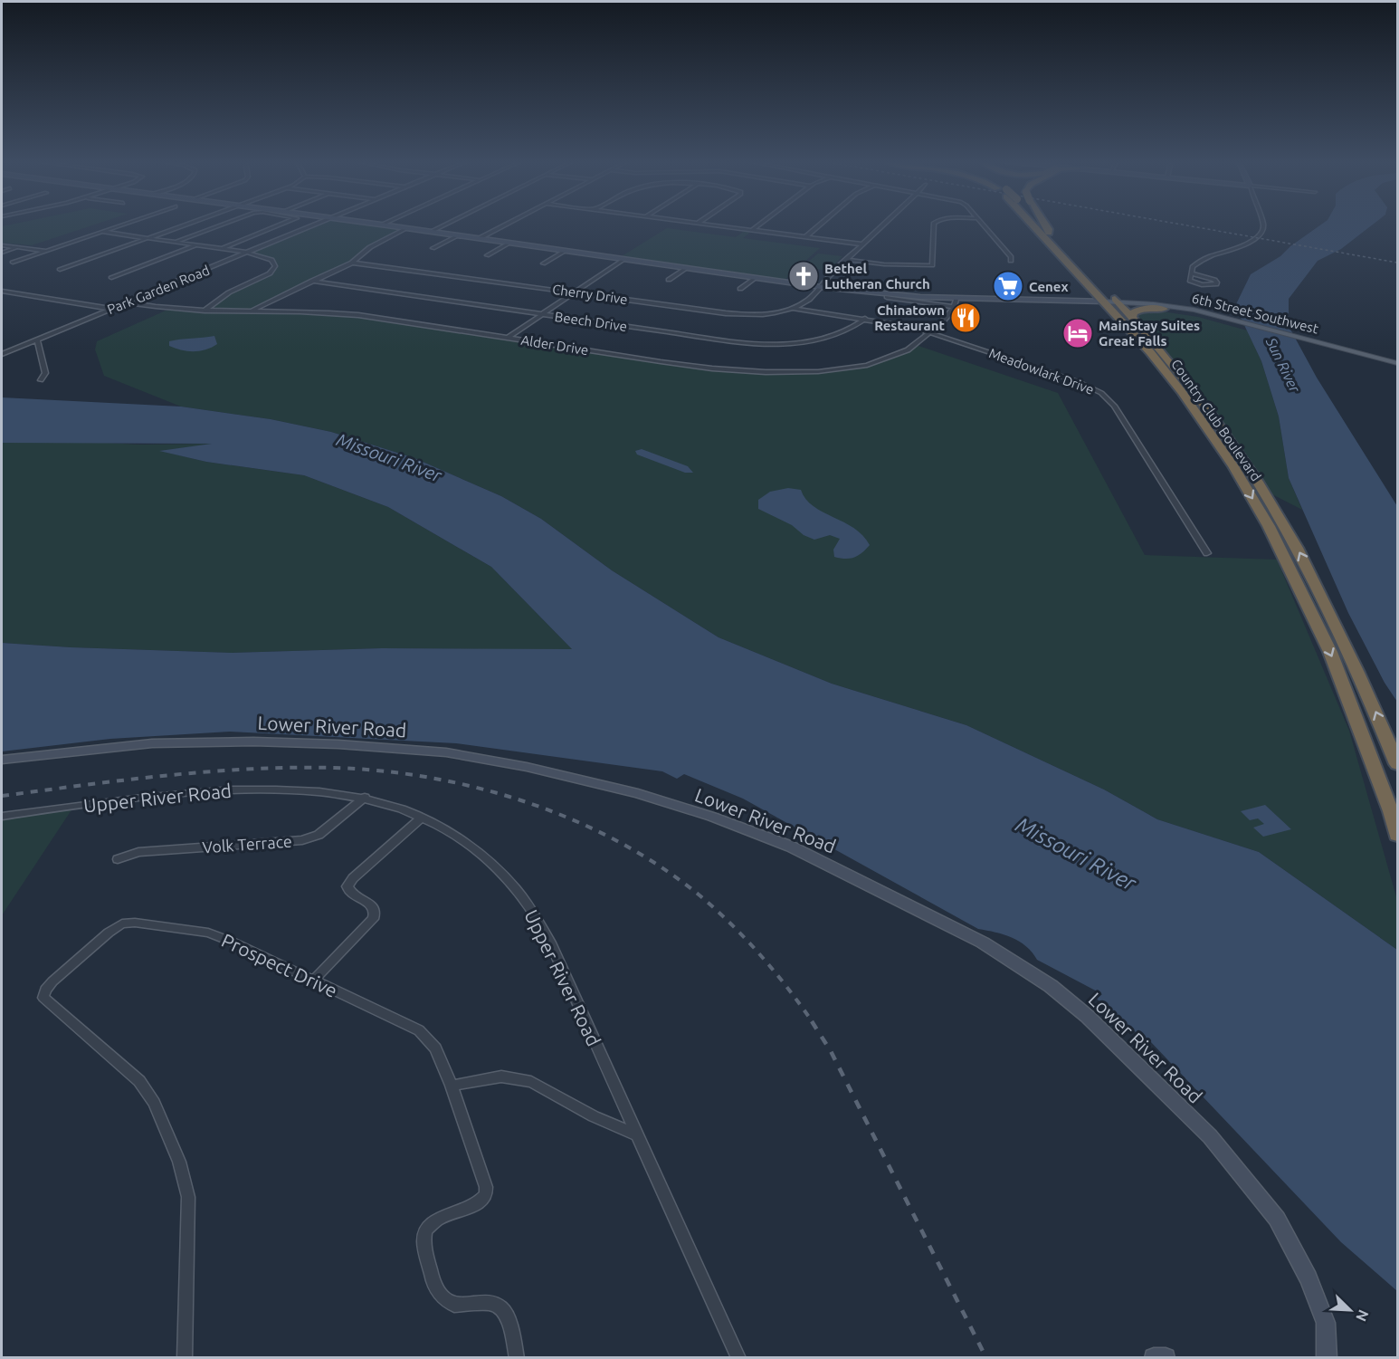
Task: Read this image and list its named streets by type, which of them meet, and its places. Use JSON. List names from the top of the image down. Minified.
{"streets":{"highway":["Country Club Boulevard"],"main road":["6th Street Southwest"],"street":["Park Garden Road","Cherry Drive","Beech Drive","Alder Drive","Meadowlark Drive","Lower River Road","Upper River Road","Volk Terrace","Prospect Drive"]},"crossings":[["Park Garden Road","Alder Drive"],["Cherry Drive","Meadowlark Drive"],["6th Street Southwest","Country Club Boulevard"],["Beech Drive","Meadowlark Drive"],["Alder Drive","Meadowlark Drive"],["Upper River Road","Volk Terrace"]],"water":["Sun River","Missouri River"],"places":{"church":["Bethel Lutheran Church"],"supermarket":["Cenex"],"restaurant":["Chinatown Restaurant"],"hotel":["MainStay Suites Great Falls"]},"north":"bottom right"}
